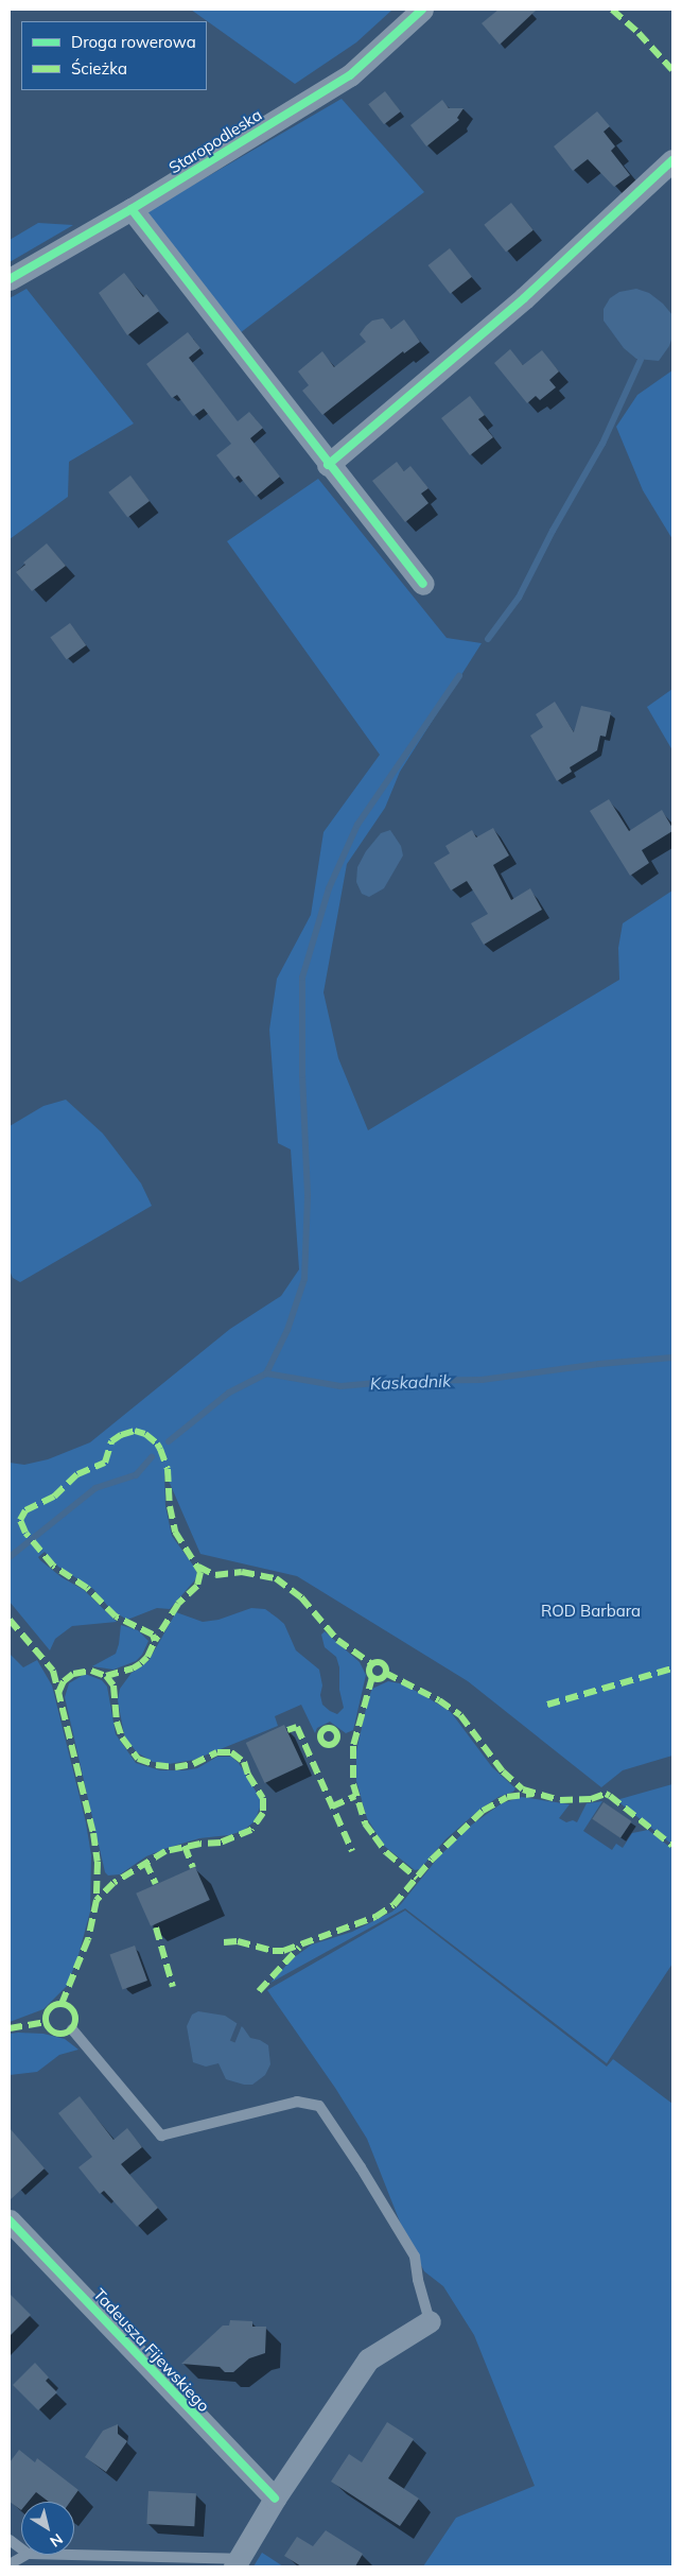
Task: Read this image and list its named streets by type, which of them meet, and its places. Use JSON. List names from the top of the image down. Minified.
{"streets":{"street":["Staropodleska","Tadeusza Fijewskiego"]},"water":["Kaskadnik"],"parks":["ROD Barbara"],"legend":["Droga rowerowa","Ścieżka"],"north":"bottom right"}
